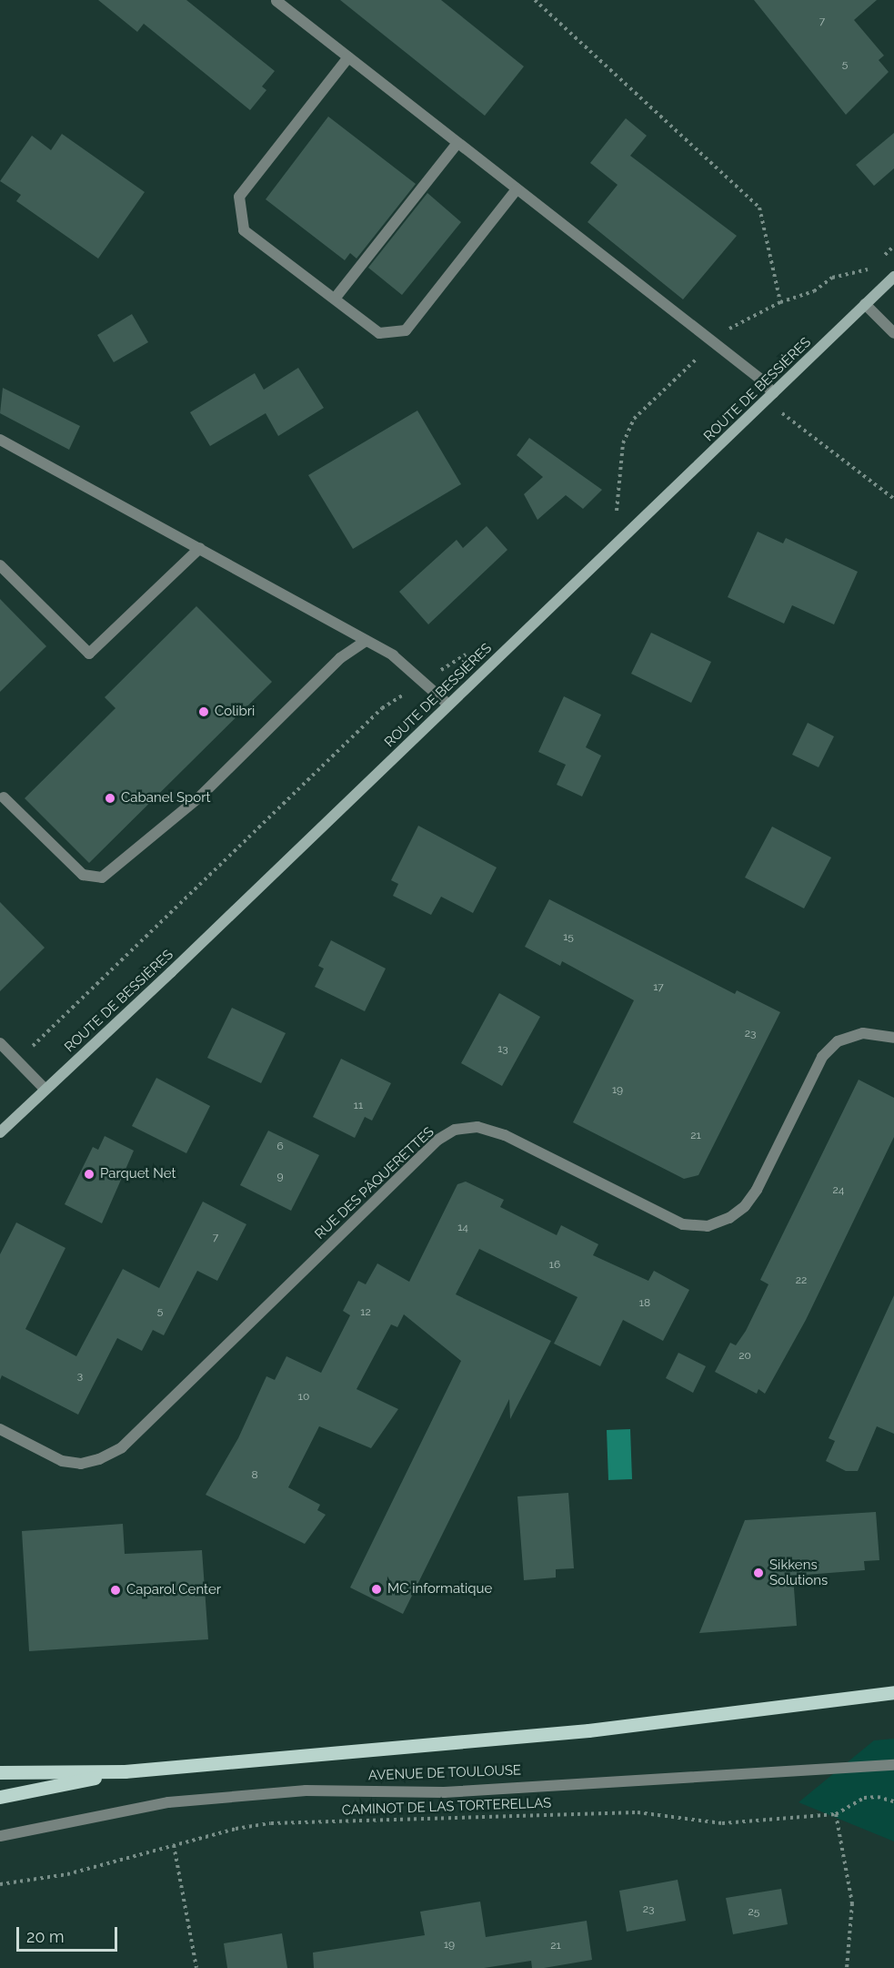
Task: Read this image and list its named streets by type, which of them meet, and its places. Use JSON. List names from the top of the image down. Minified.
{"streets":{"main road":["ROUTE DE BESSIÈRES","AVENUE DE TOULOUSE"],"street":["RUE DES PÂQUERETTES"],"path":["CAMINOT DE LAS TORTERELLAS"]},"places":["Colibri","Cabanel Sport","Parquet Net","Sikkens Solutions","MC informatique","Caparol Center"],"house_numbers":["7","5","15","17","23","13","19","11","21","6","9","24","14","7","16","22","18","5","12","20","3","10","8","23","25","19","21"],"scale_bar":"20 m"}
